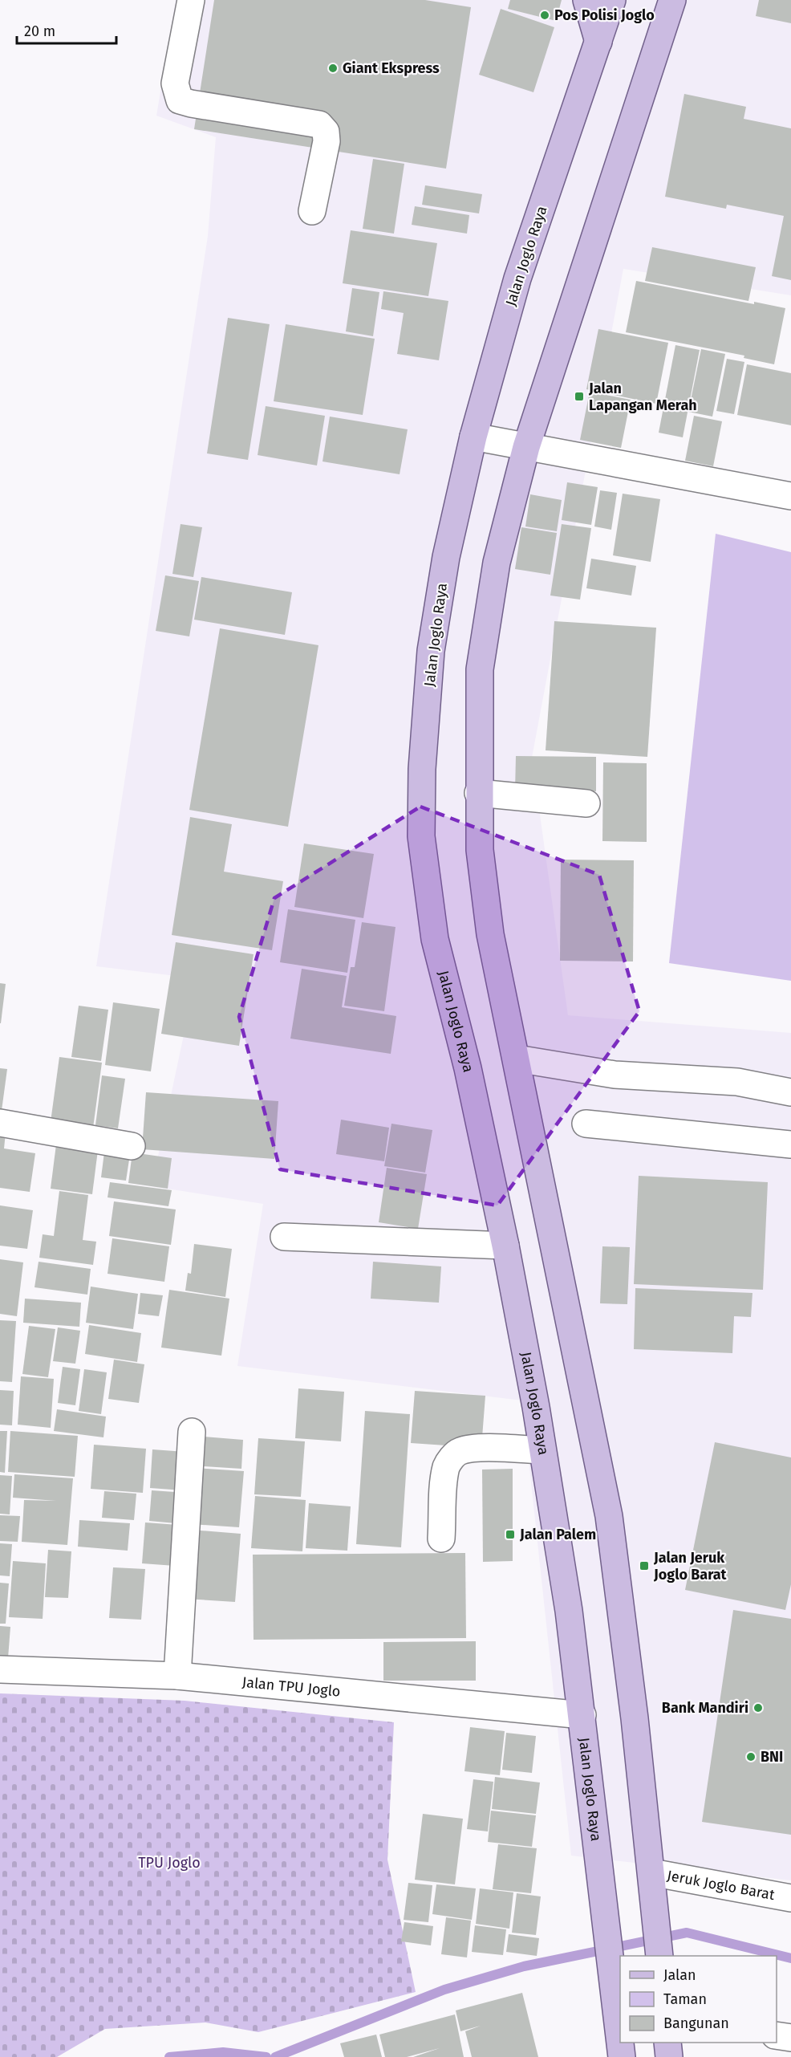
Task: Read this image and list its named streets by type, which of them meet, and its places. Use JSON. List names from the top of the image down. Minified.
{"streets":{"main road":["Jalan Joglo Raya"],"street":["Jalan TPU Joglo","Jeruk Joglo Barat"]},"crossings":[["Jalan Joglo Raya","Jalan TPU Joglo"]],"parks":["TPU Joglo"],"places":{"other":["Pos Polisi Joglo","Giant Ekspress","Bank Mandiri","BNI"],"transit":["Jalan Lapangan Merah","Jalan Palem","Jalan Jeruk Joglo Barat"]},"legend":["Jalan","Taman","Bangunan"],"scale_bar":"20 m"}
